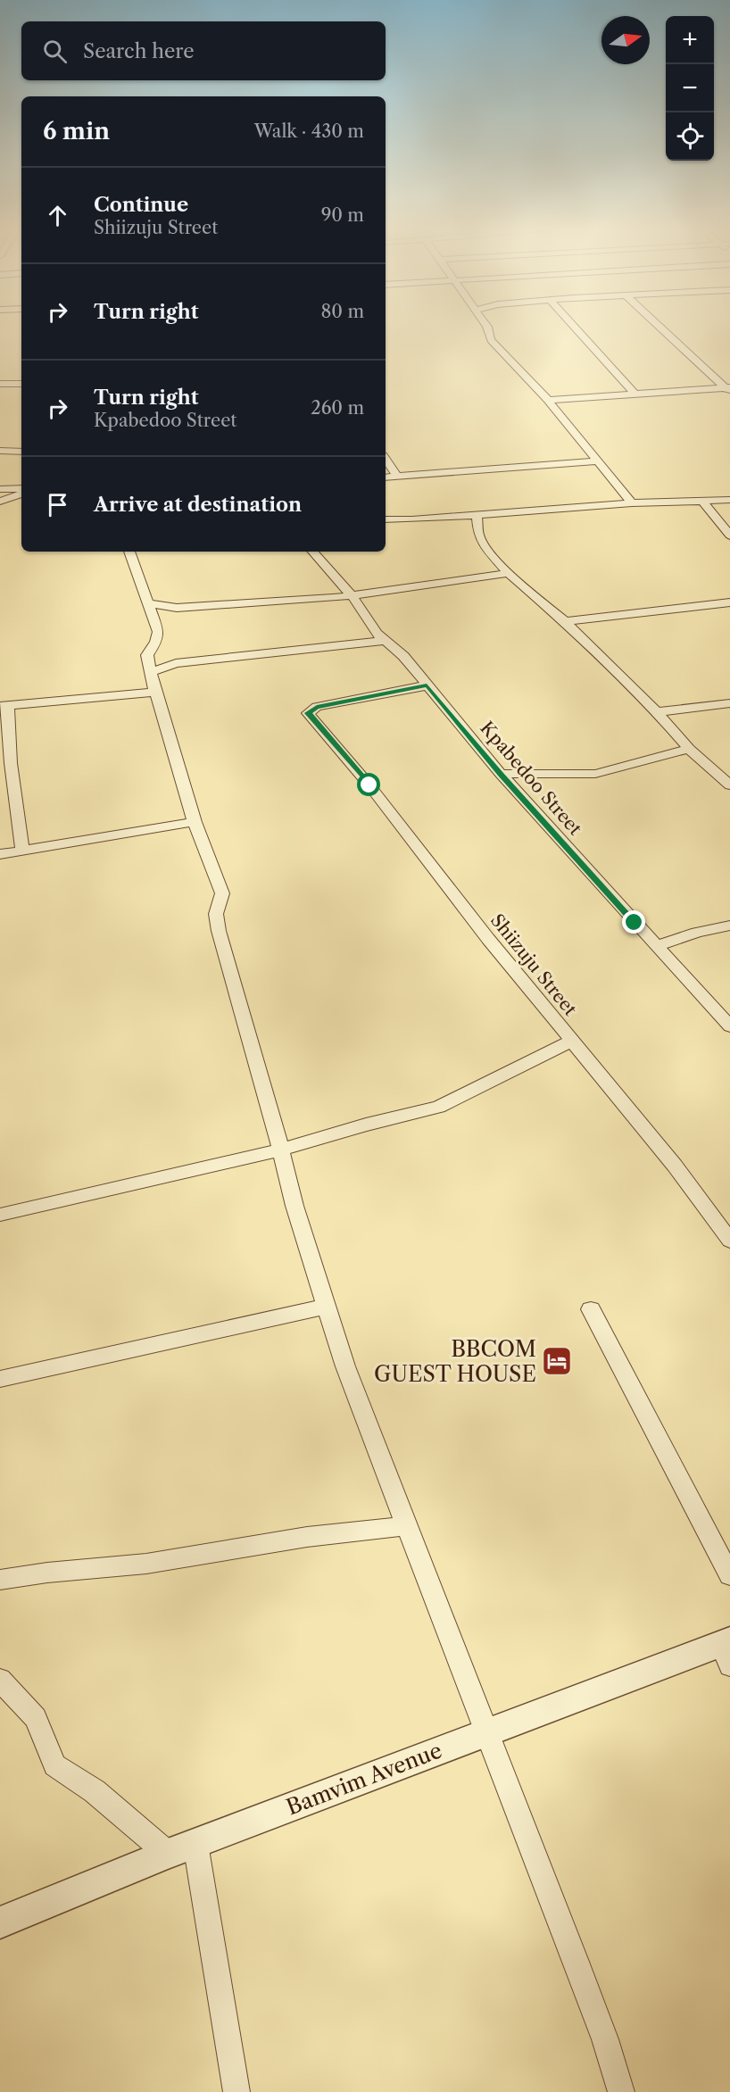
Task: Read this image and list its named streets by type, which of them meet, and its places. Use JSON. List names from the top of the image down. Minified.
{"streets":{"street":["Kpabedoo Street","Shiizuju Street","Bamvim Avenue"]},"crossings":[["Kpabedoo Street","Shiizuju Street"]],"places":{"hotel":["BBCOM GUEST HOUSE"]},"north":"right","page":{"map_buttons":["+","−"],"search":"Search here","heading":["6 min","Walk · 430 m"],"list":[["Continue","Shiizuju Street","90 m"],["Turn right","80 m"],["Turn right","Kpabedoo Street","260 m"],"Arrive at destination"]}}
